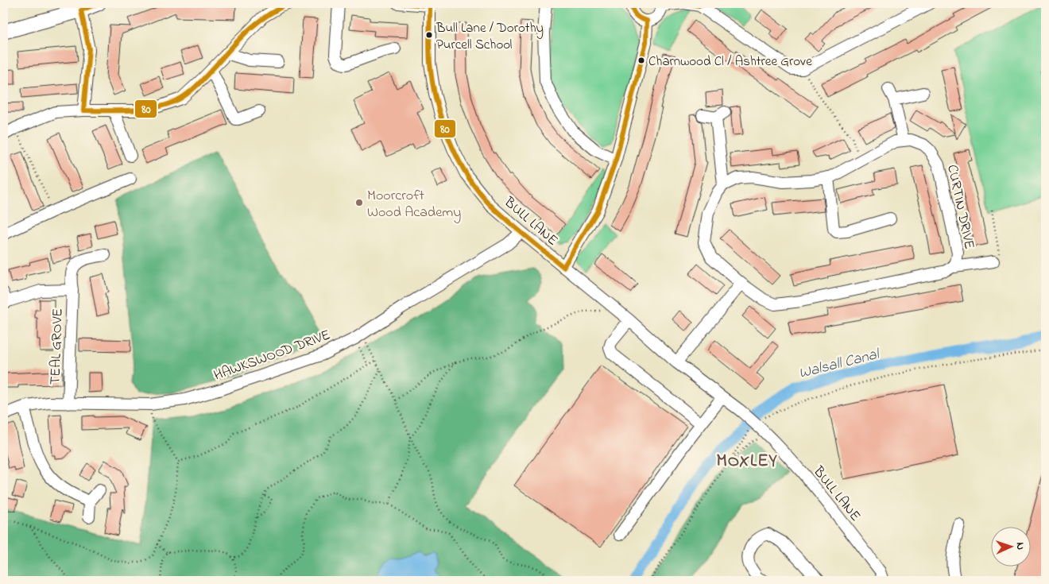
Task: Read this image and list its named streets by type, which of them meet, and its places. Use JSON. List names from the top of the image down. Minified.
{"streets":{"street":["CURTIN DRIVE","BULL LANE","TEAL GROVE","HAWKSWOOD DRIVE"]},"crossings":[["BULL LANE","HAWKSWOOD DRIVE"],["TEAL GROVE","HAWKSWOOD DRIVE"]],"districts":["MOXLEY"],"water":["Walsall Canal"],"places":["Bull Lane / Dorothy Purcell School","Charnwood Cl / Ashtree Grove","Moorcroft Wood Academy"],"lines":["transit line 80"],"north":"right"}
